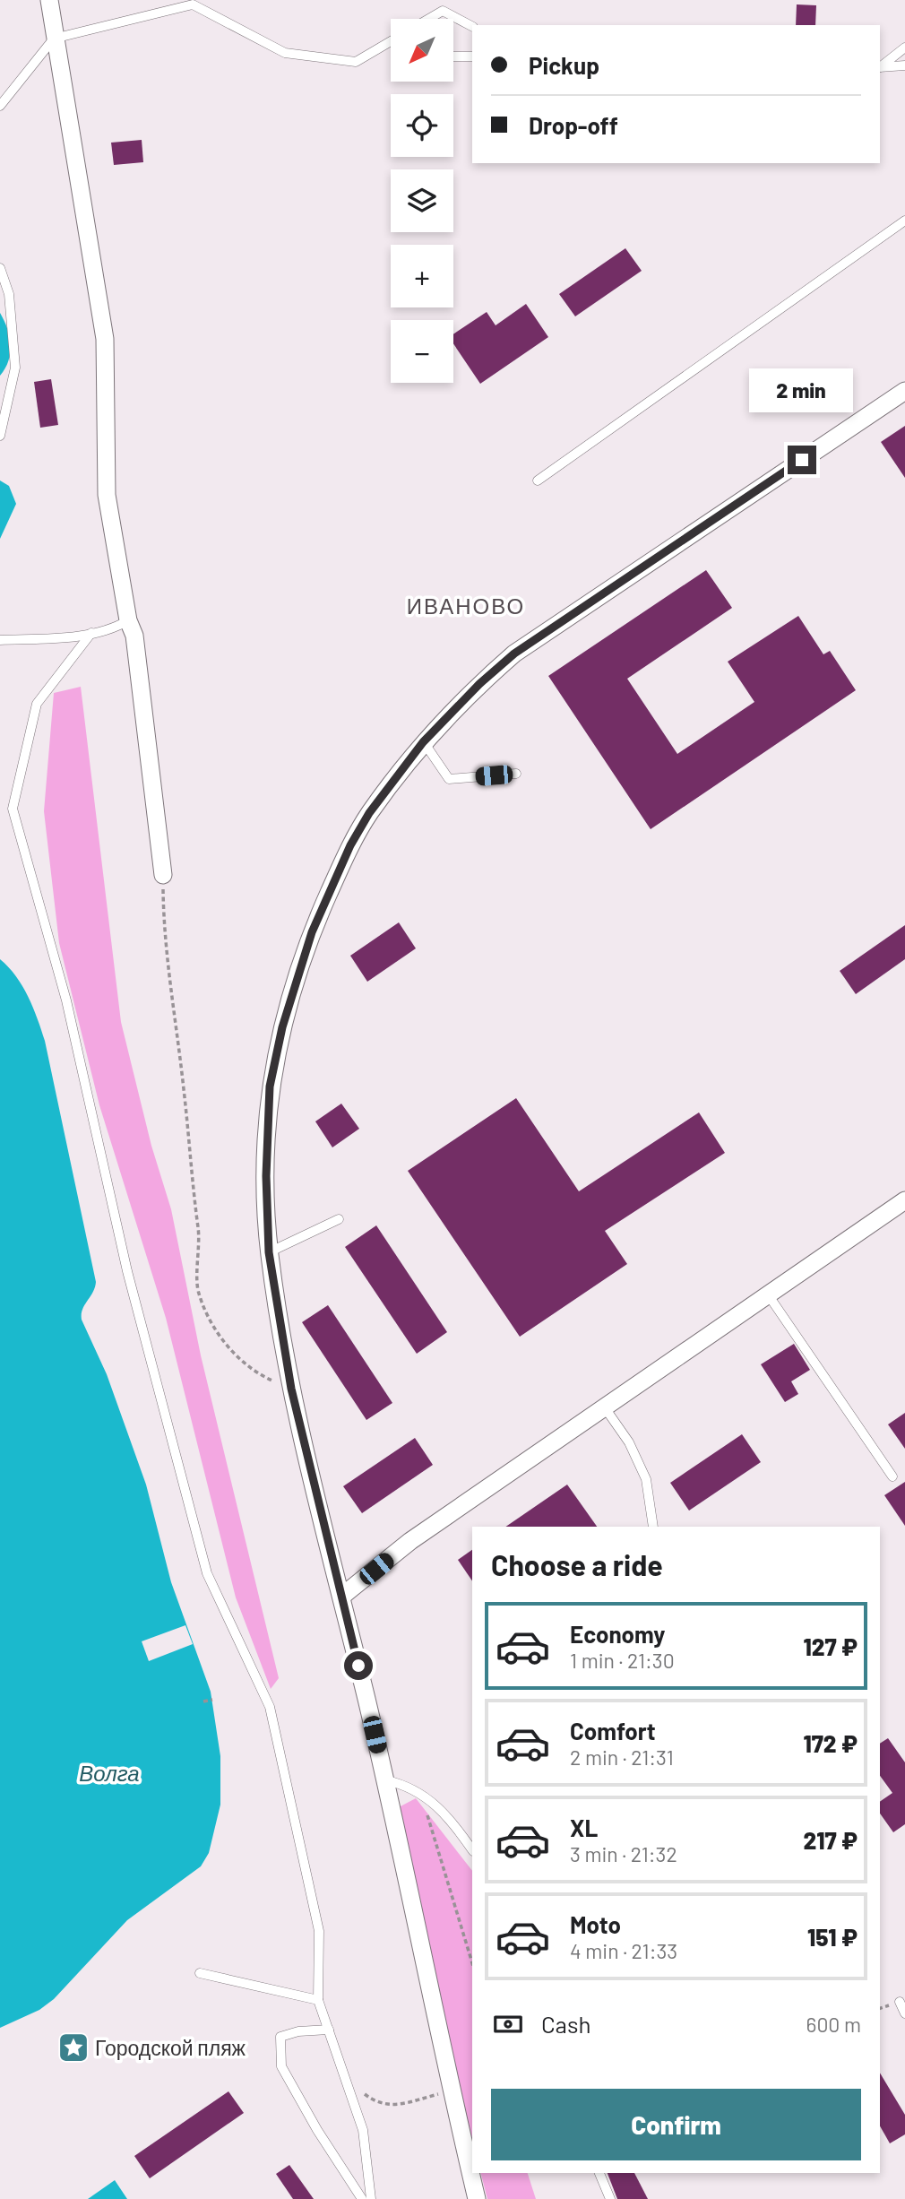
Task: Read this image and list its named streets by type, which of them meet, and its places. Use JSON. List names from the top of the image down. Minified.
{"districts":["ИВАНОВО"],"water":["Волга"],"places":{"place":["Городской пляж"]},"north":"bottom left","page":{"map_buttons":["+","−"],"banner":["Pickup","Drop-off"],"bubble":"2 min","heading":"Choose a ride","list":[{"name":"Economy","note":"1 min · 21:30","value":"127 ₽"},{"name":"Comfort","note":"2 min · 21:31","value":"172 ₽"},{"name":"XL","note":"3 min · 21:32","value":"217 ₽"},{"name":"Moto","note":"4 min · 21:33","value":"151 ₽"}],"pay":["Cash","600 m"],"buttons":"Confirm"}}
